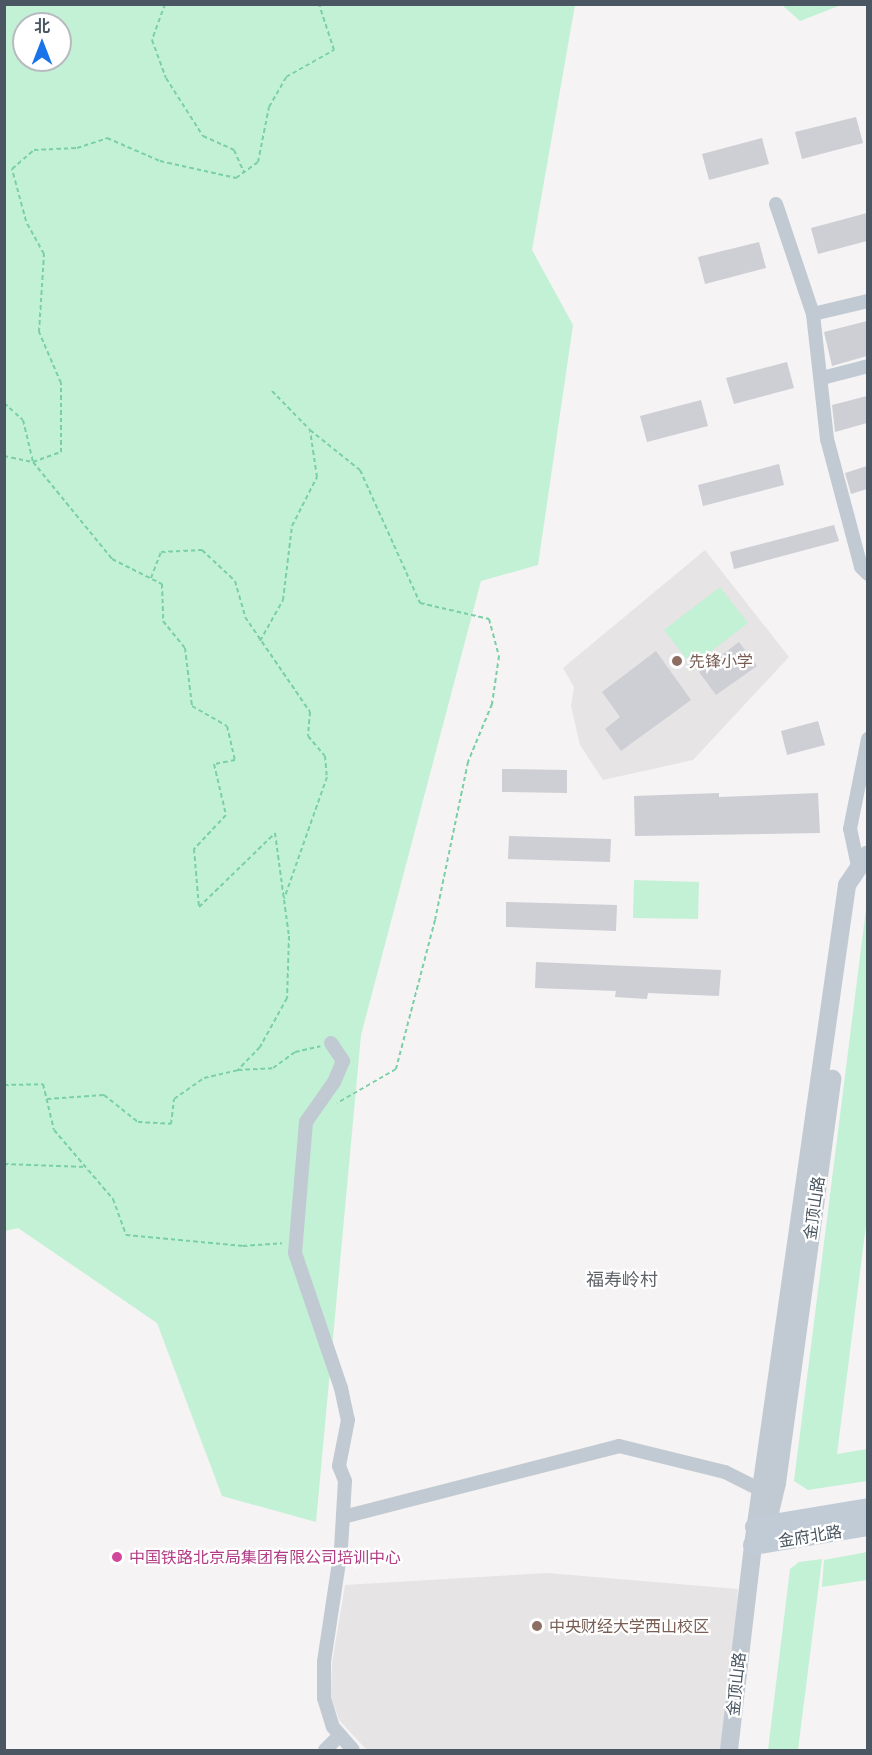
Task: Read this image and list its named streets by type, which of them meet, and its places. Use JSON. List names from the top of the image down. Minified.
{"streets":{"main road":["金府北路"],"street":["金顶山路"]},"crossings":[["金顶山路","金府北路"]],"districts":["福寿岭村"],"places":["先锋小学","中国铁路北京局集团有限公司培训中心","中央财经大学西山校区"],"north":"top"}
